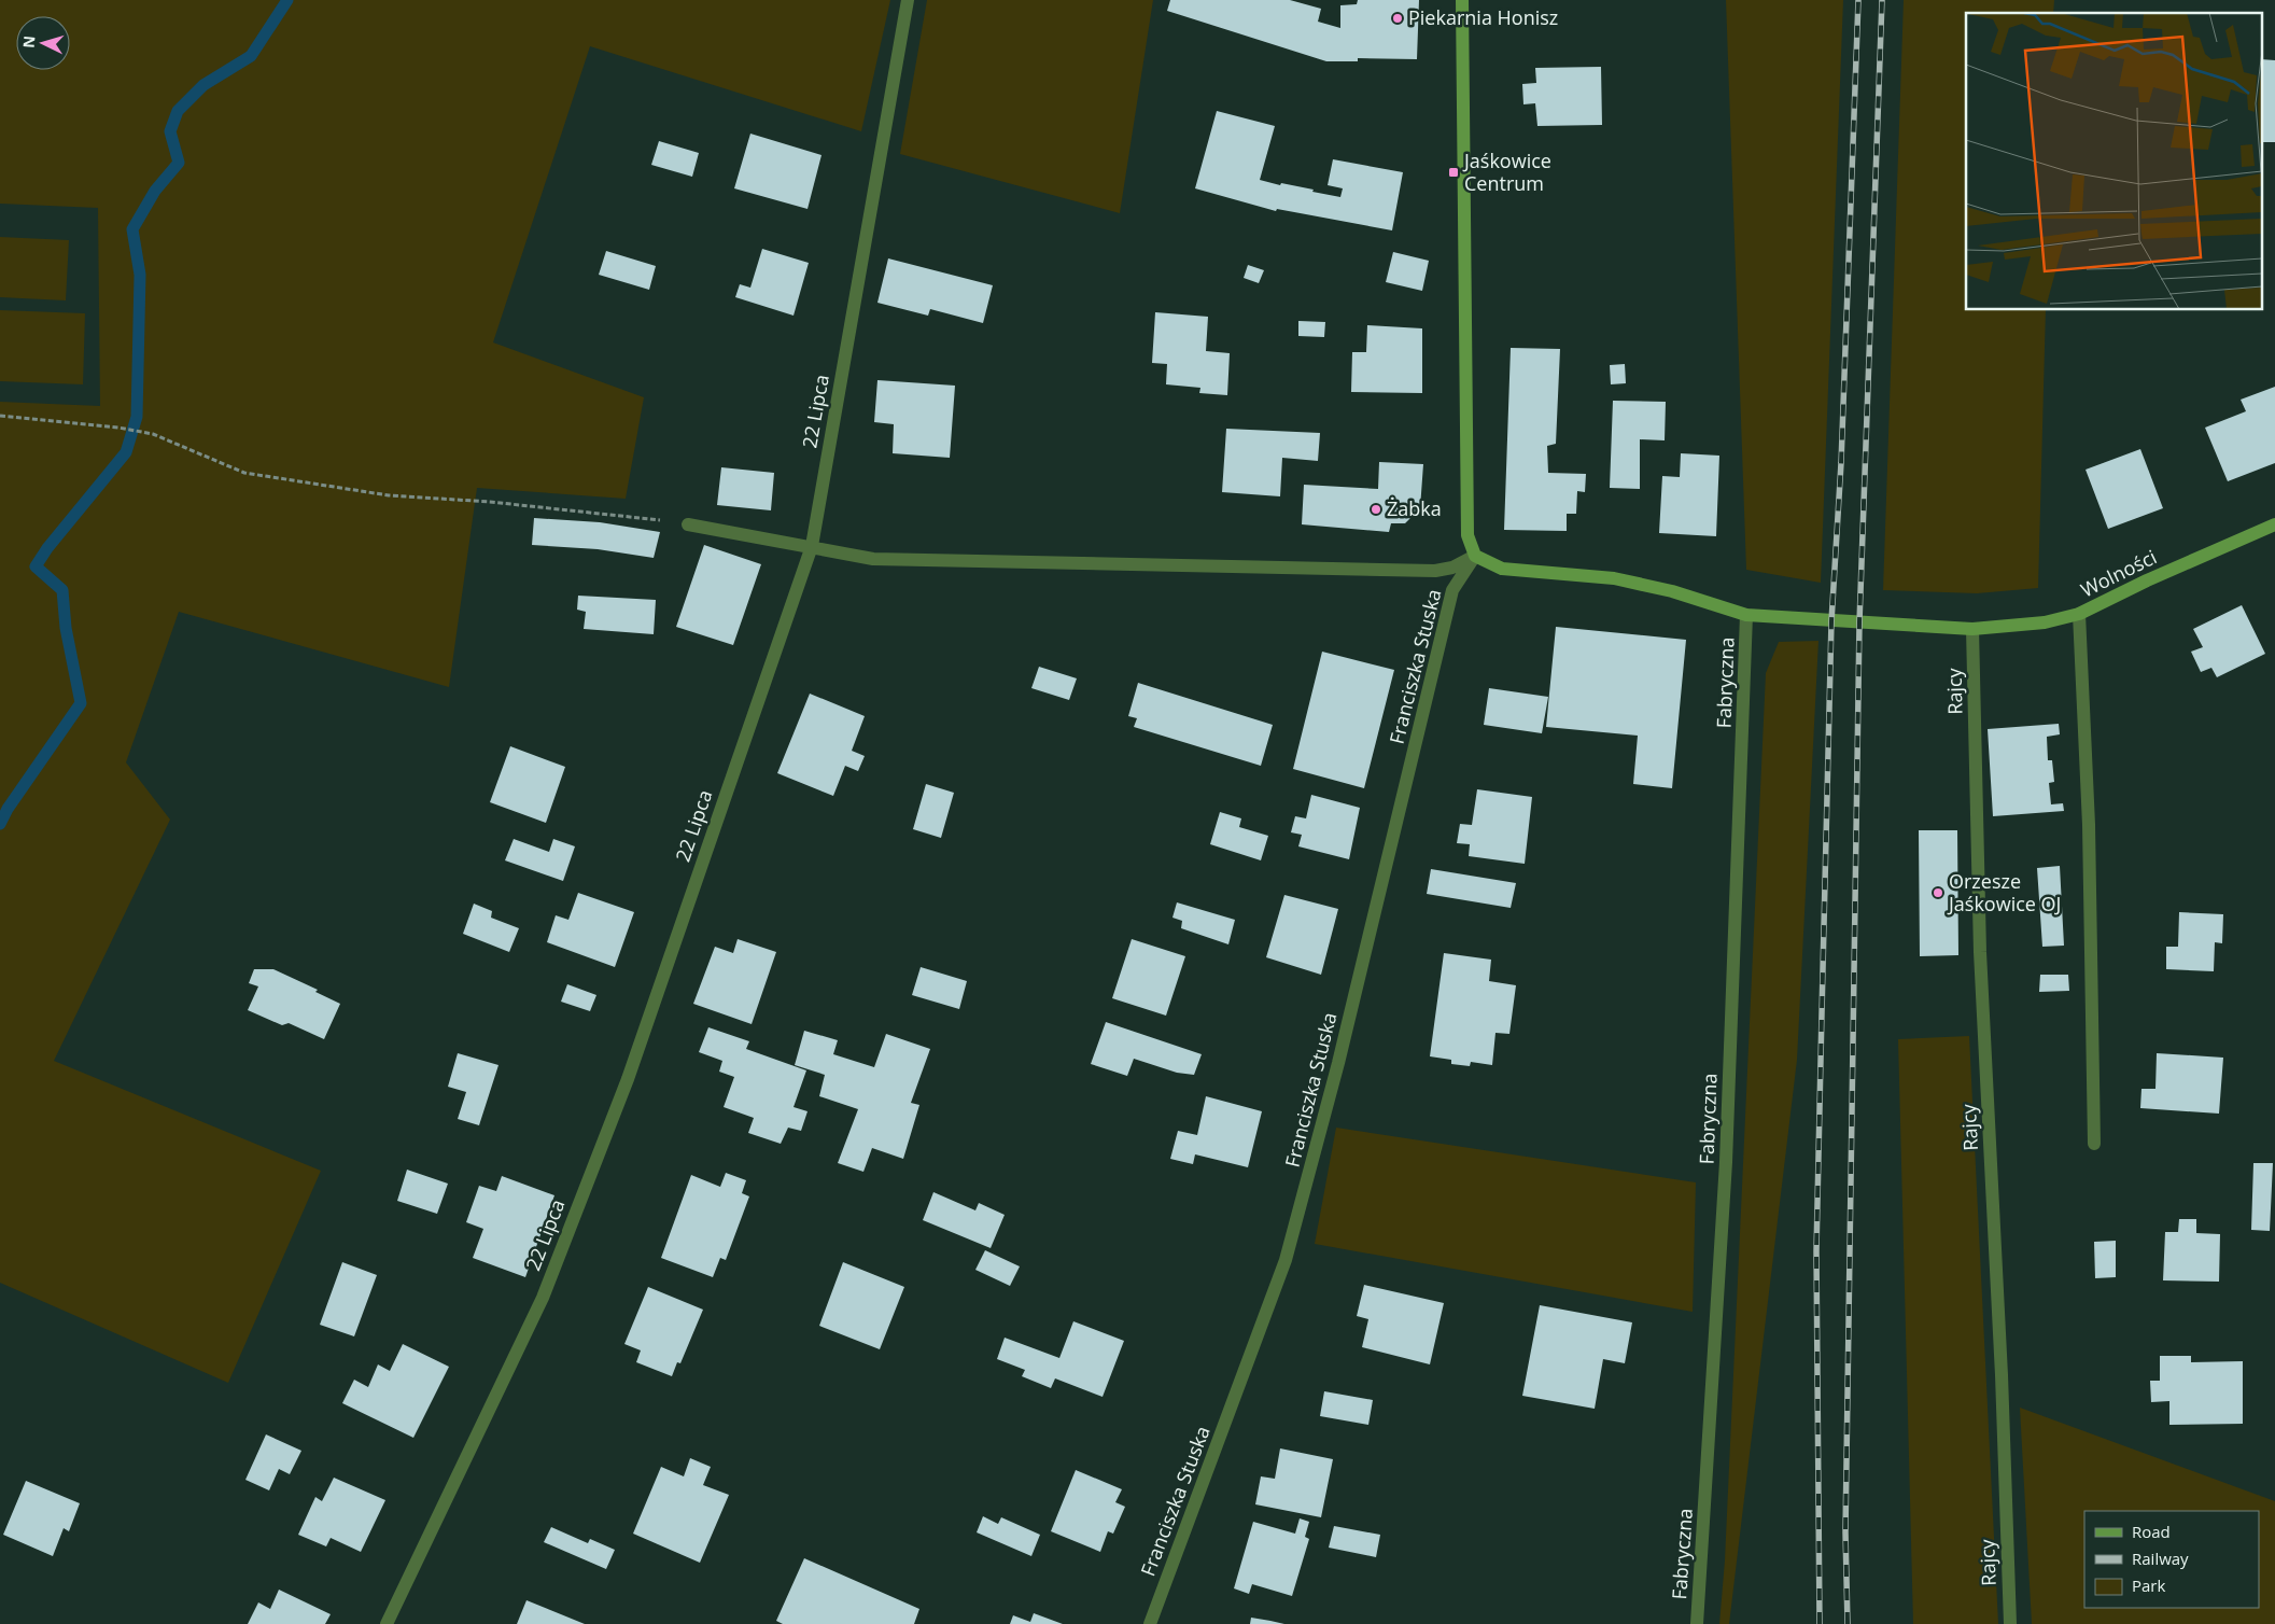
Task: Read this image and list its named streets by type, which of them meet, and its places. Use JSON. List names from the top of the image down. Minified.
{"streets":{"street":["22 Lipca","Wolności","Franciszka Stuska","Fabryczna","Rajcy"]},"crossings":[["Wolności","Franciszka Stuska"],["Wolności","Fabryczna"],["Wolności","Rajcy"]],"places":{"other":["Piekarnia Honisz","Żabka","Orzesze Jaśkowice OJ"],"transit":["Jaśkowice Centrum"]},"legend":["Road","Railway","Park"],"north":"left"}
